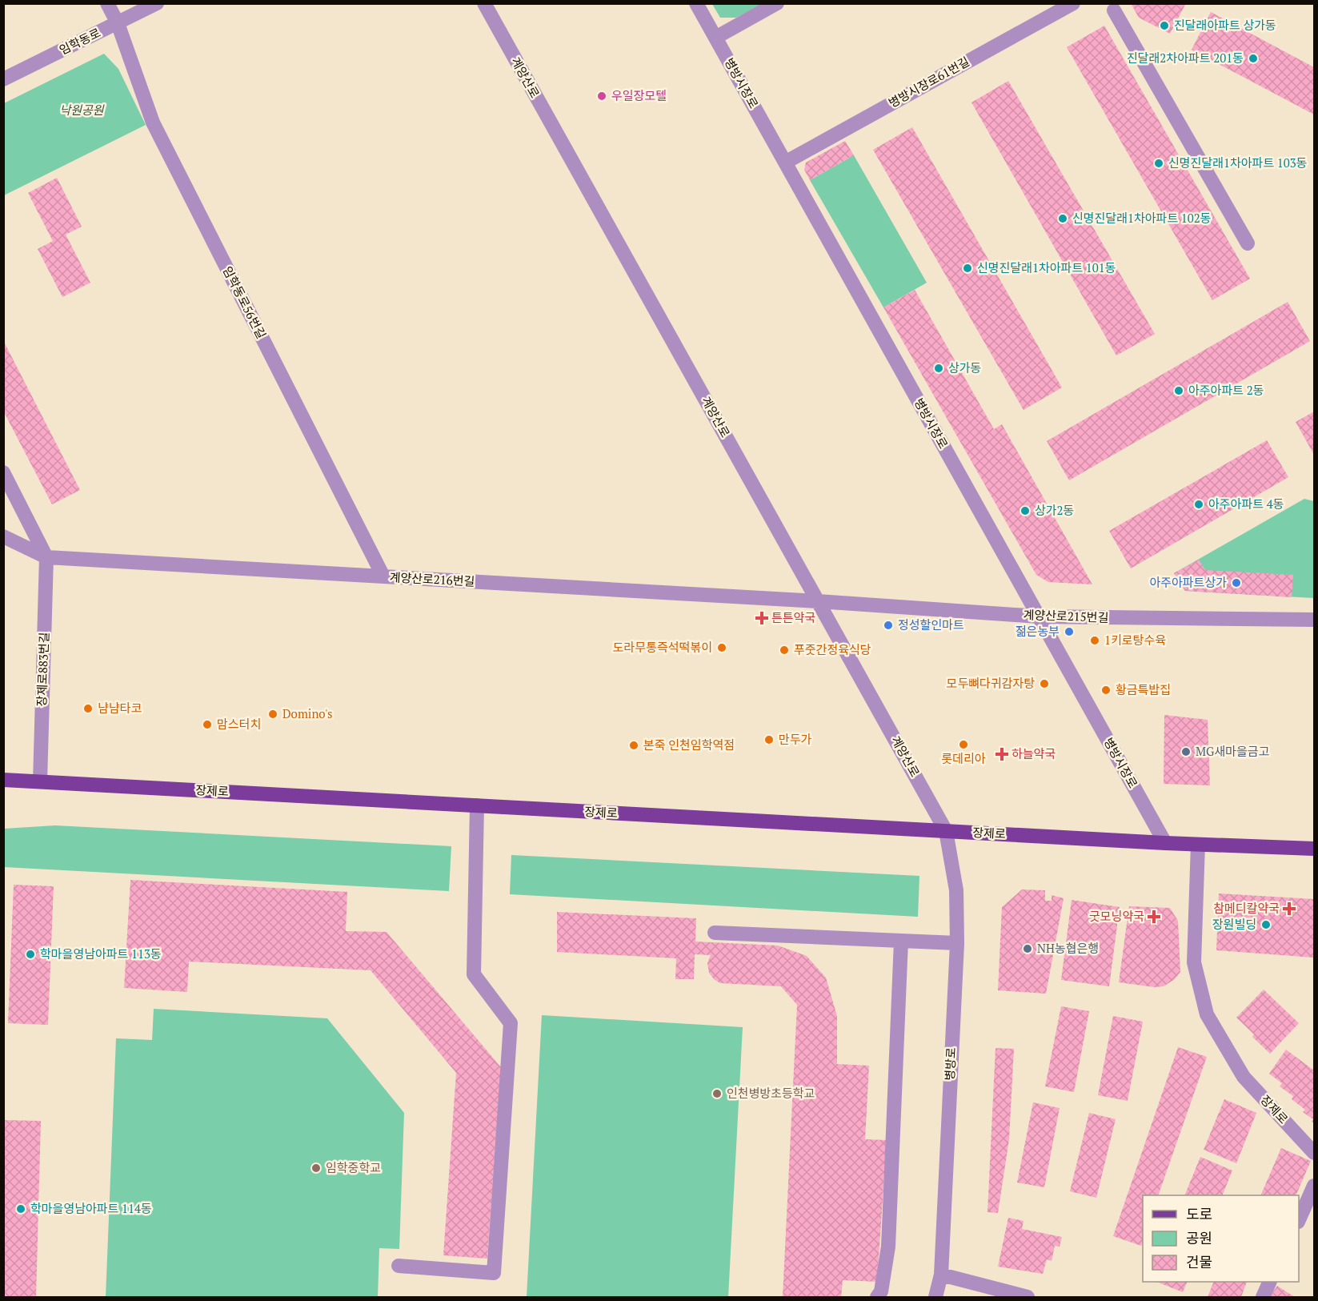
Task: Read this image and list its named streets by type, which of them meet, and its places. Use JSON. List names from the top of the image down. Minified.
{"streets":{"main road":["장제로"],"street":["임학동로","계양산로","병방시장로61번길","병방시장로","임학동로56번길","계양산로216번길","계양산로215번길","장제로883번길","병방로"]},"crossings":[["임학동로","임학동로56번길"],["계양산로","계양산로216번길"],["계양산로","계양산로215번길"],["계양산로","장제로"],["계양산로","병방로"],["병방시장로61번길","병방시장로"],["병방시장로","계양산로215번길"],["병방시장로","장제로"],["임학동로56번길","계양산로216번길"],["계양산로216번길","계양산로215번길"],["계양산로216번길","장제로883번길"],["장제로883번길","장제로"],["장제로","병방로"]],"parks":["낙원공원"],"places":{"other":["진달래아파트 상가동","진달래2차아파트 201동","우일장모텔","신명진달래1차아파트 103동","신명진달래1차아파트 102동","신명진달래1차아파트 101동","상가동","아주아파트 2동","아주아파트 4동","상가2동","아주아파트상가","정성할인마트","젊은농부","1키로탕수육","도라무통즉석떡볶이","푸줏간정육식당","모두뼈다귀감자탕","황금특밥집","냠냠타코","Domino's","맘스터치","만두가","롯데리아","본죽 인천임학역점","MG새마을금고","장원빌딩","NH농협은행","학마을영남아파트 113동","인천병방초등학교","임학중학교","학마을영남아파트 114동"],"health":["튼튼약국","하늘약국","참메디칼약국","굿모닝약국"]},"legend":["도로","공원","건물"]}
